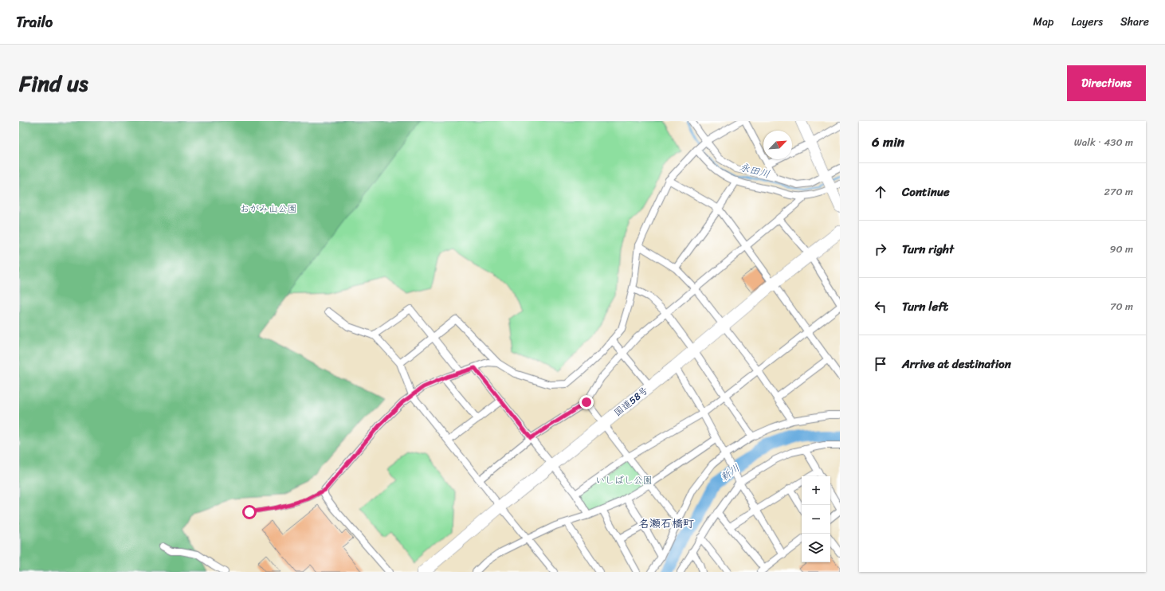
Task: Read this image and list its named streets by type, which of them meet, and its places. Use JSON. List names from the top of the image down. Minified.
{"streets":{"highway":["国道58号"]},"districts":["名瀬石橋町"],"water":["永田川","新川"],"parks":["おがみ山公園","いしばし公園"],"north":"top right","page":{"header":"Trailo","nav":["Map","Layers","Share"],"title":"Find us","buttons":"Directions","heading":["6 min","Walk · 430 m"],"list":[["Continue","270 m"],["Turn right","90 m"],["Turn left","70 m"],"Arrive at destination"],"map_buttons":["+","−"]}}
